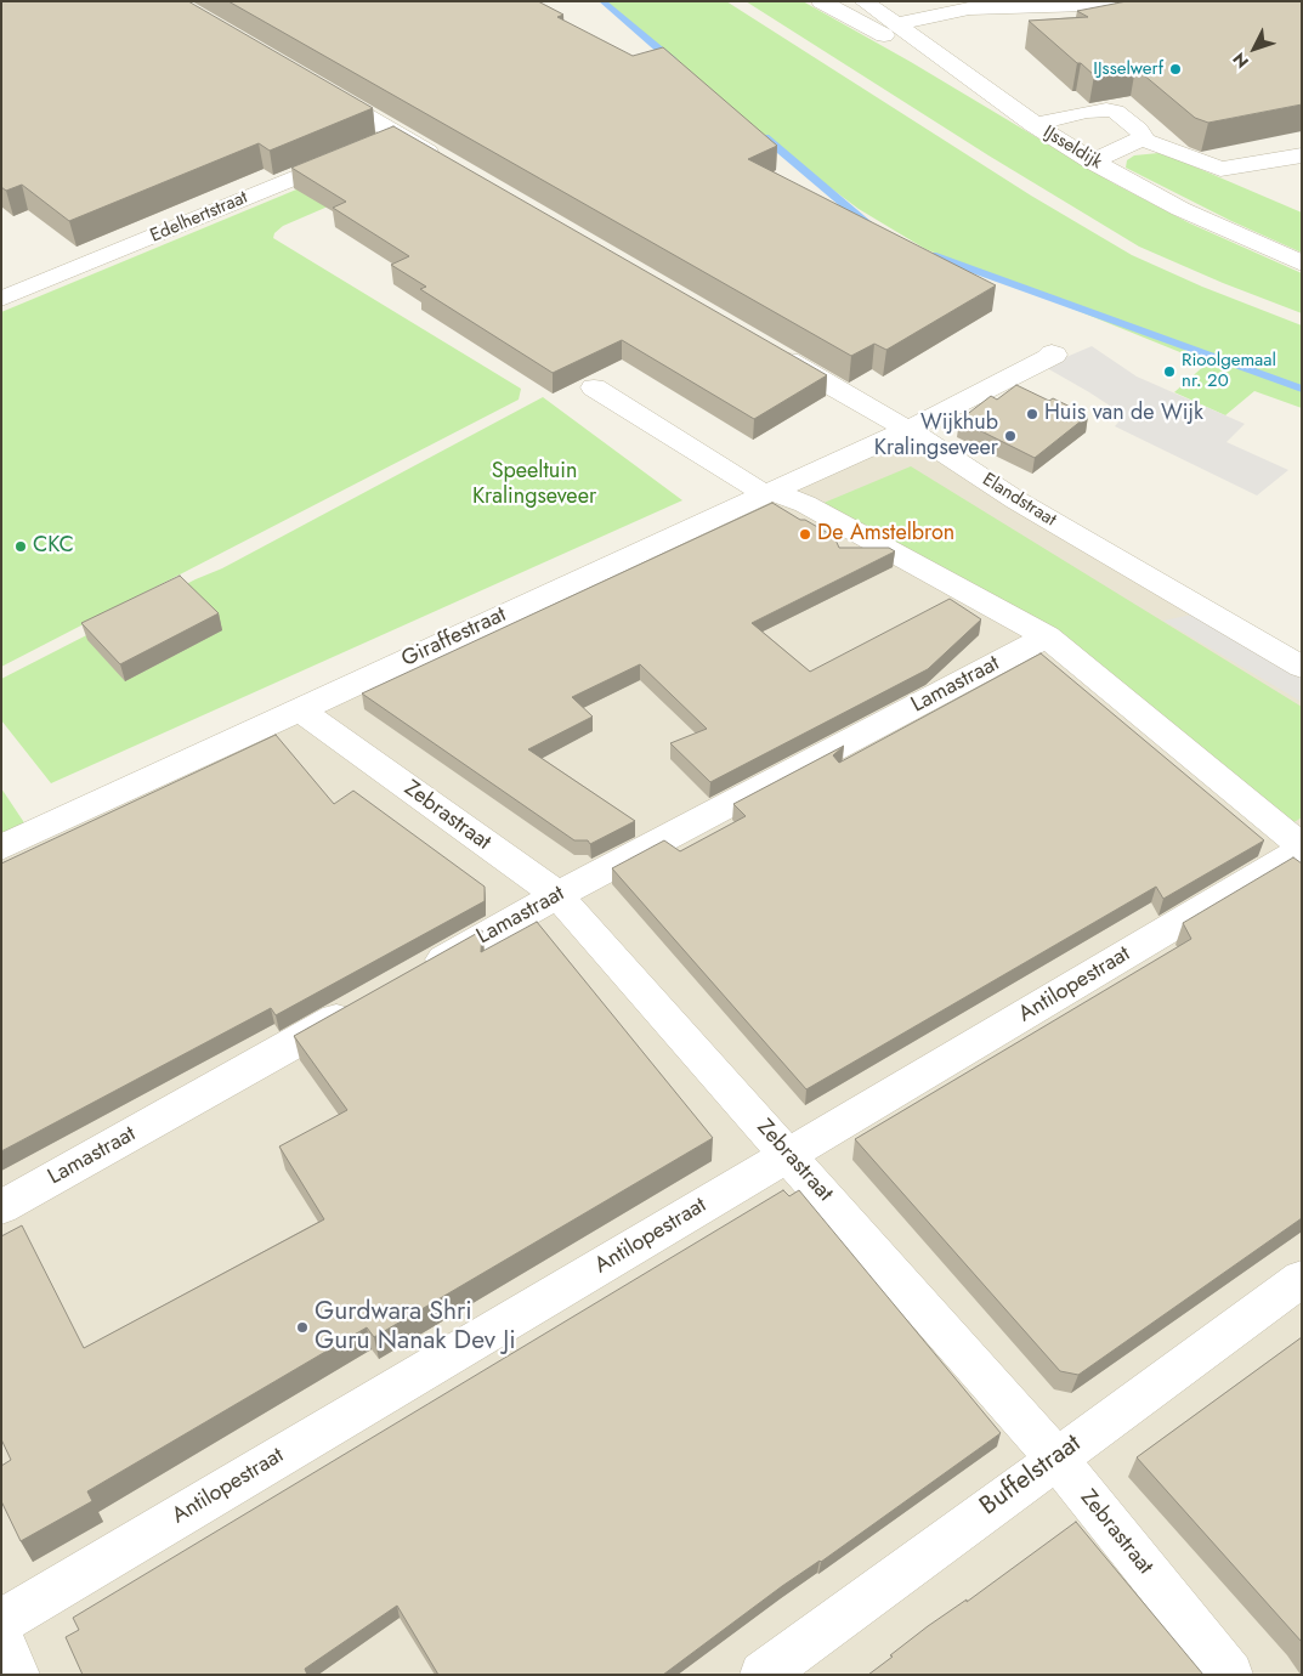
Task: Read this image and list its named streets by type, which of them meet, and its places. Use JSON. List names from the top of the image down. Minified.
{"streets":{"street":["IJsseldijk","Edelhertstraat","Elandstraat","Giraffestraat","Lamastraat","Zebrastraat","Antilopestraat","Buffelstraat"]},"crossings":[["Elandstraat","Giraffestraat"],["Giraffestraat","Zebrastraat"],["Lamastraat","Zebrastraat"],["Zebrastraat","Antilopestraat"],["Zebrastraat","Buffelstraat"]],"parks":["Speeltuin Kralingseveer"],"places":["IJsselwerf","Rioolgemaal nr. 20","Huis van de Wijk","Wijkhub Kralingseveer","De Amstelbron","CKC","Gurdwara Shri Guru Nanak Dev Ji"],"north":"bottom left"}
